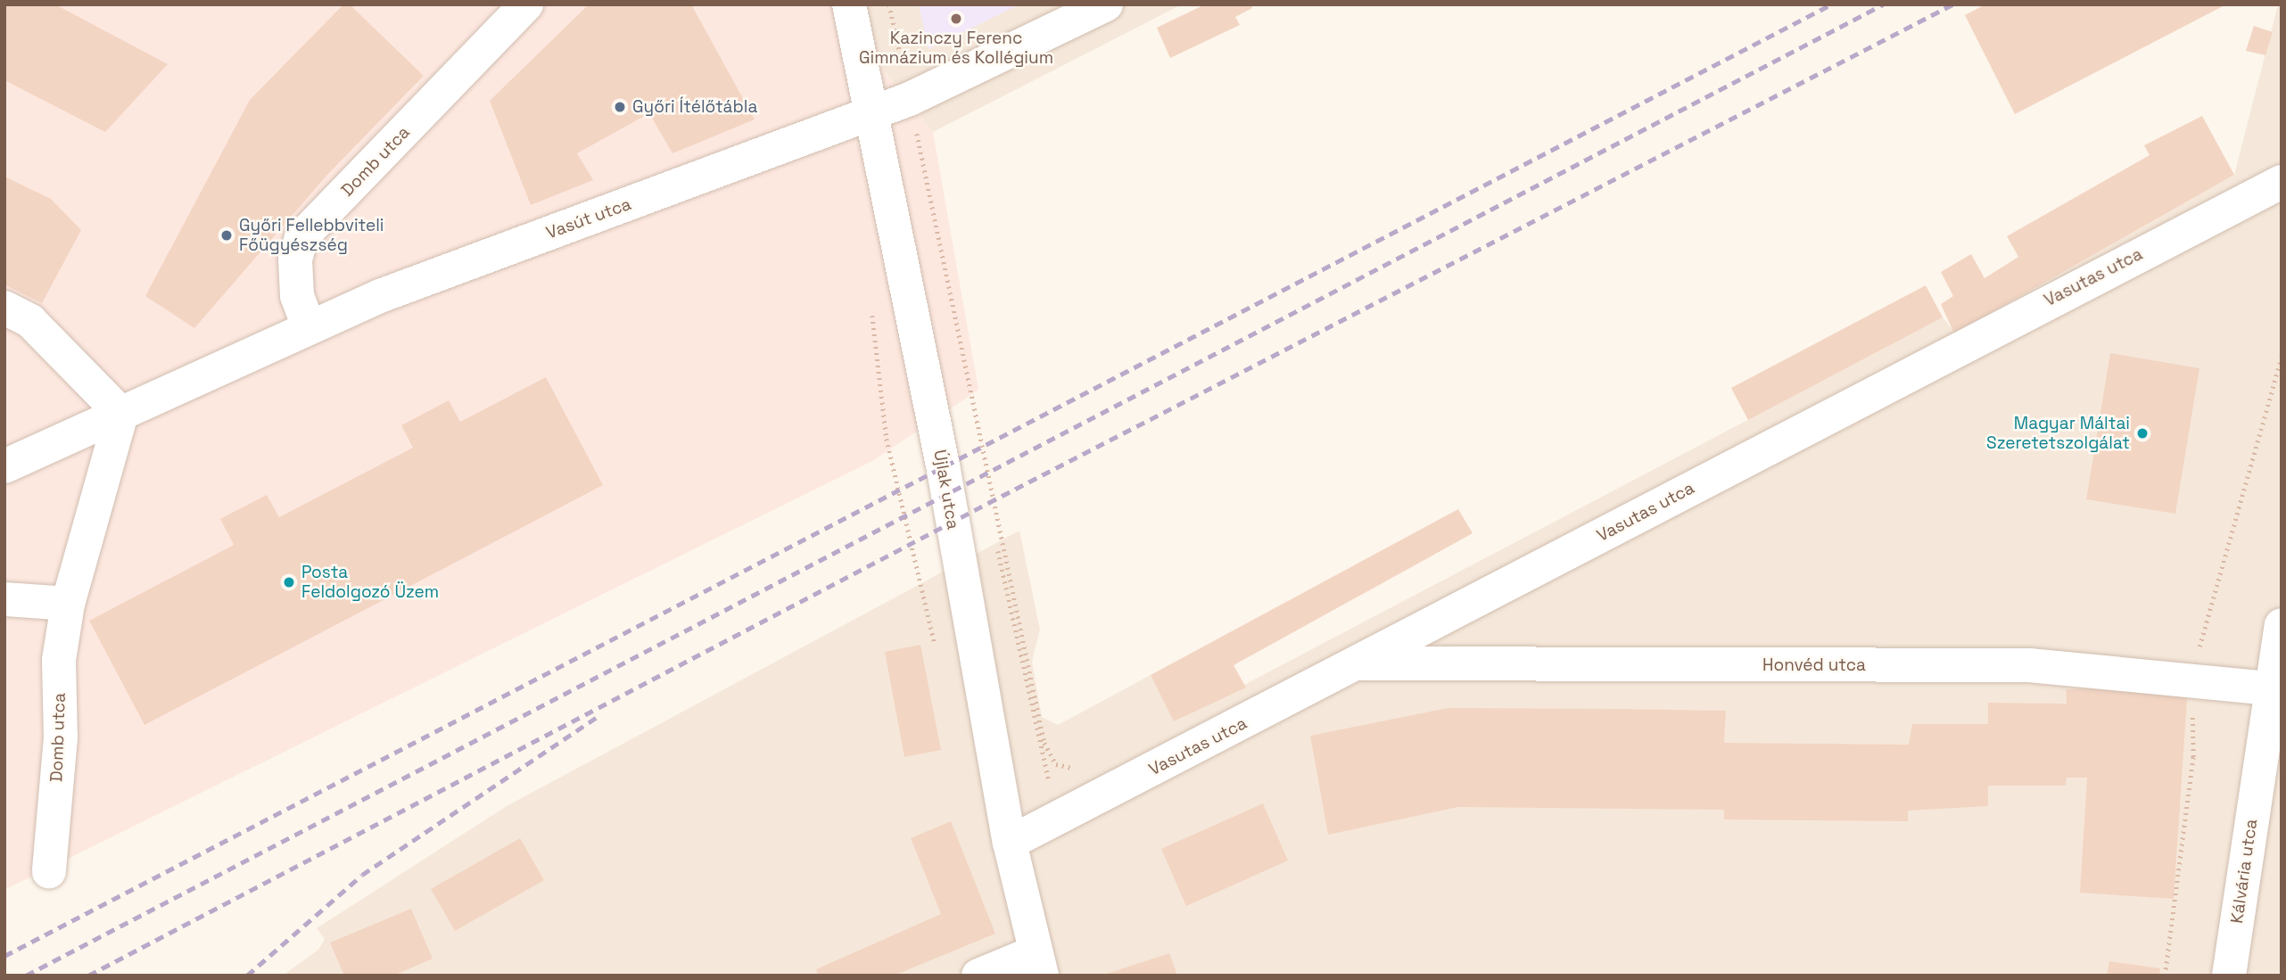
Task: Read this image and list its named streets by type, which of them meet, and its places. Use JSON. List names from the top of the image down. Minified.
{"streets":{"street":["Domb utca","Vasút utca","Vasutas utca","Újlak utca","Honvéd utca","Kálvária utca"]},"crossings":[["Domb utca","Vasút utca"],["Vasút utca","Újlak utca"],["Vasutas utca","Újlak utca"],["Vasutas utca","Honvéd utca"],["Honvéd utca","Kálvária utca"]],"places":["Kazinczy Ferenc Gimnázium és Kollégium","Győri Ítélőtábla","Győri Fellebbviteli Főügyészség","Magyar Máltai Szeretetszolgálat","Posta Feldolgozó Üzem"]}
